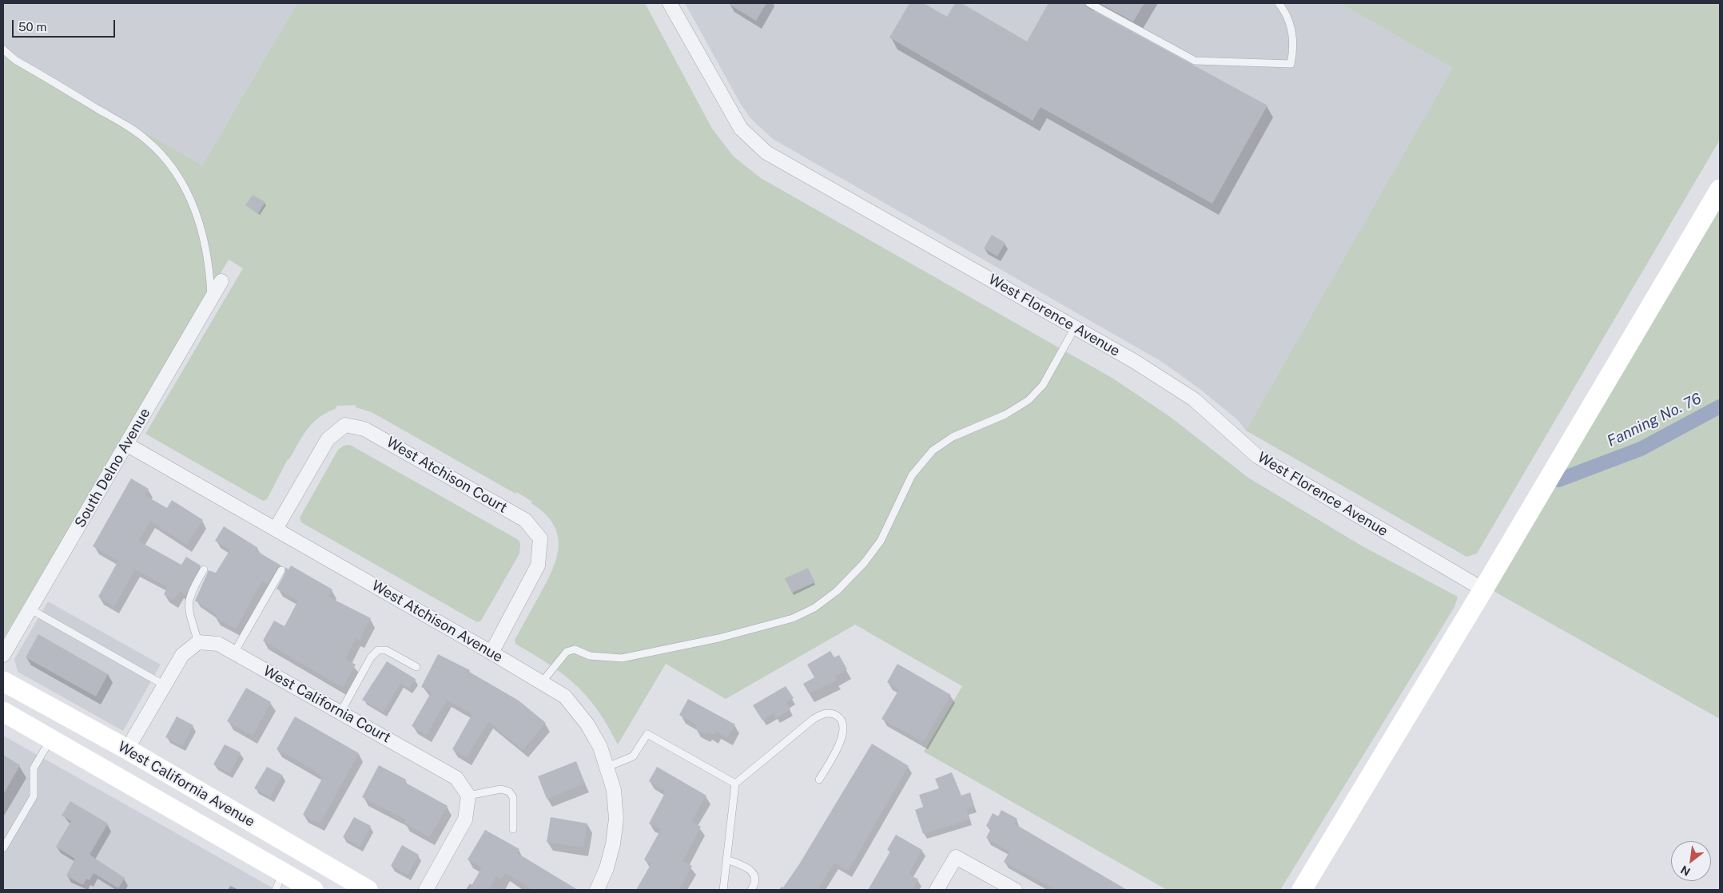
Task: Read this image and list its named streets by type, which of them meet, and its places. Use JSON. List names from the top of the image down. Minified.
{"streets":{"street":["West Florence Avenue","South Delno Avenue","West Atchison Court","West Atchison Avenue","West California Court","West California Avenue"]},"crossings":[["South Delno Avenue","West Atchison Avenue"],["West Atchison Court","West Atchison Avenue"]],"water":["Fanning No. 76"],"scale_bar":"50 m","north":"bottom left"}
